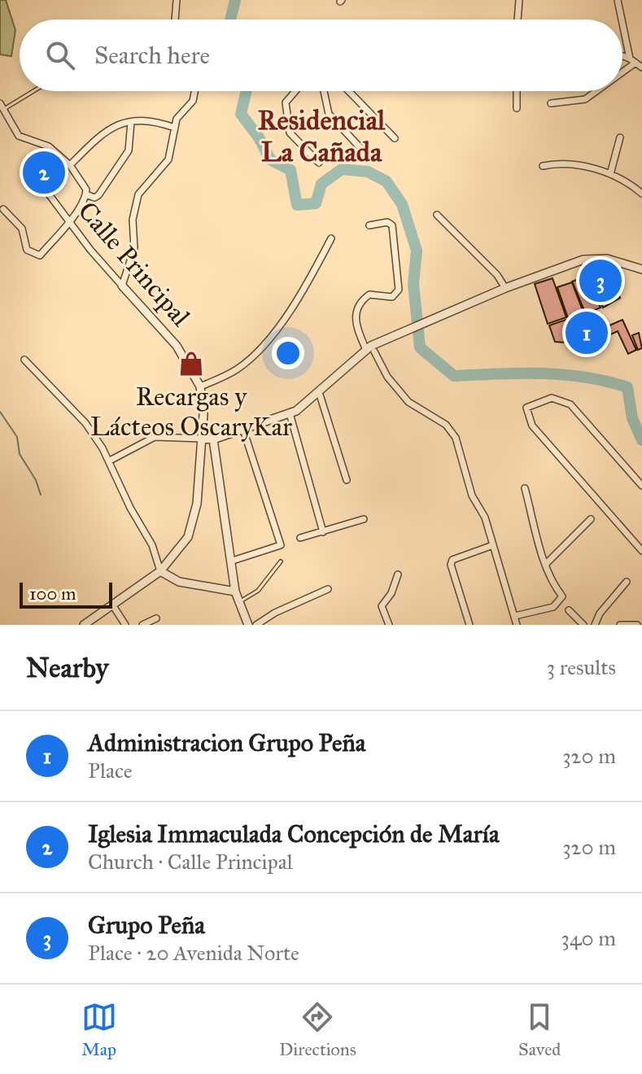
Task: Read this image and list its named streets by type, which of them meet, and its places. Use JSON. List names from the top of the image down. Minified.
{"streets":{"street":["Calle Principal"]},"districts":["Residencial La Cañada"],"places":{"shop":["Recargas y Lácteos OscaryKar"]},"scale_bar":"100 m","page":{"search":"Search here","pins":["2","3","1"],"scale":"100 m","heading":["Nearby","3 results"],"list":[{"mark":"1","name":"Administracion Grupo Peña","note":"Place","value":"320 m"},{"mark":"2","name":"Iglesia Immaculada Concepción de María","note":"Church · Calle Principal","value":"320 m"},{"mark":"3","name":"Grupo Peña","note":"Place · 20 Avenida Norte","value":"340 m"}],"nav":["Map","Directions","Saved"]}}
